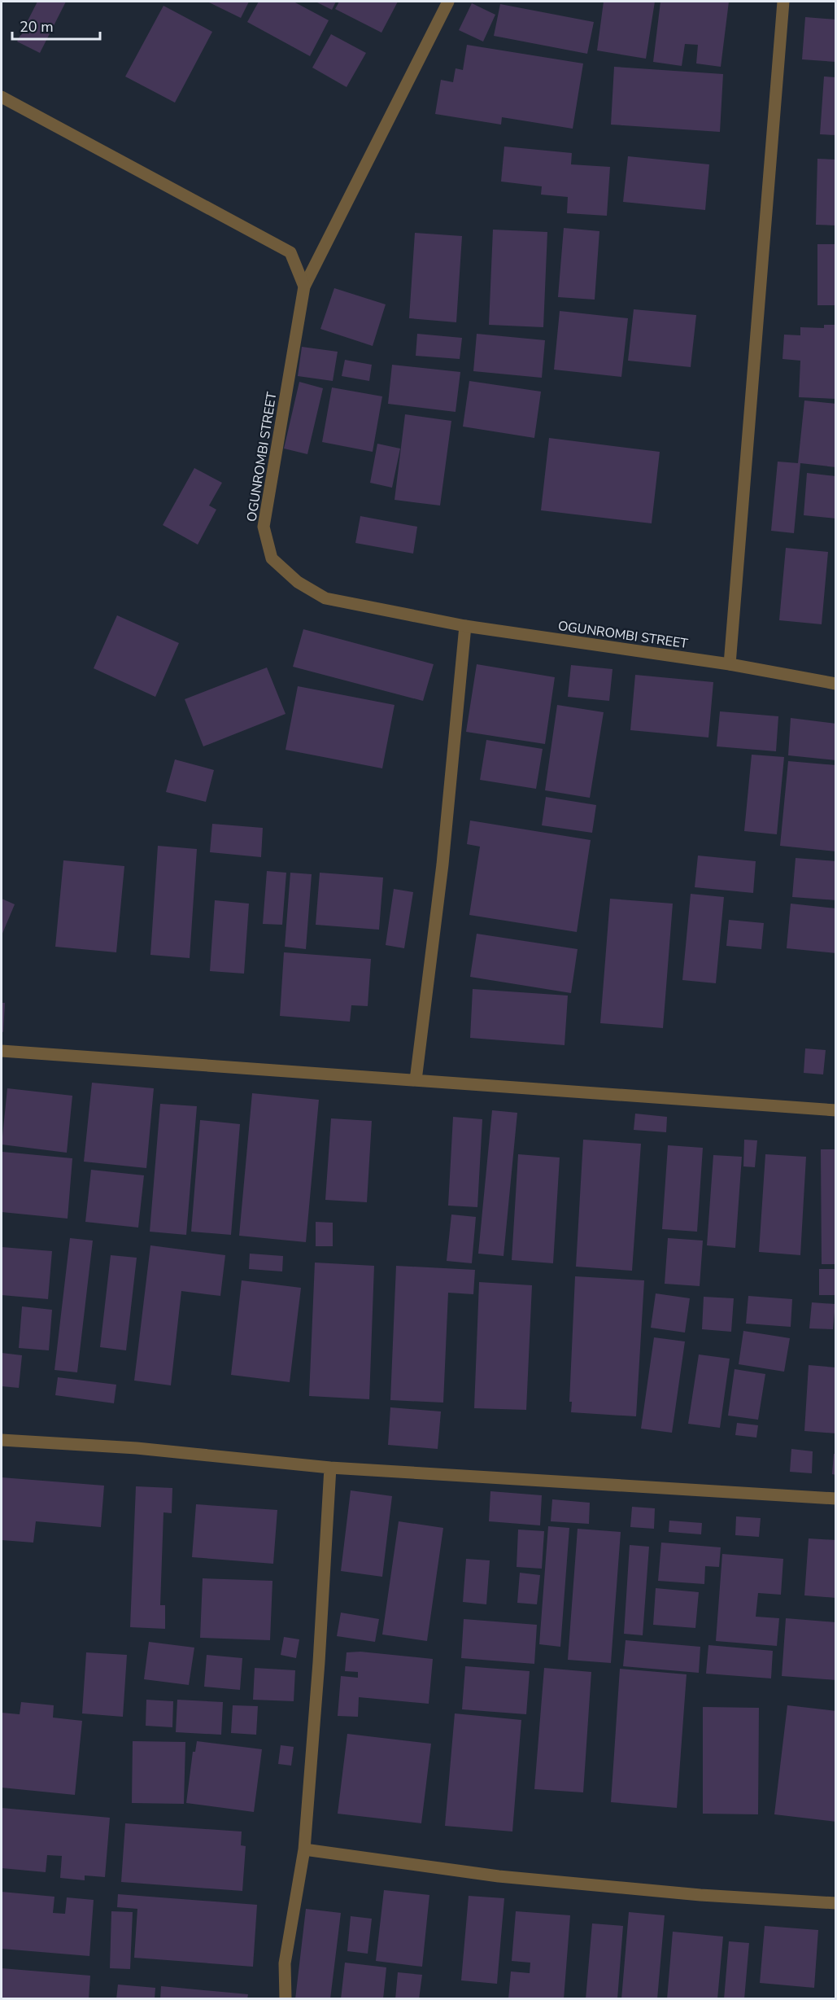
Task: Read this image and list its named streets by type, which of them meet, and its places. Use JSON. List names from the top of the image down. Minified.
{"streets":{"street":["OGUNROMBI STREET"]},"scale_bar":"20 m"}
